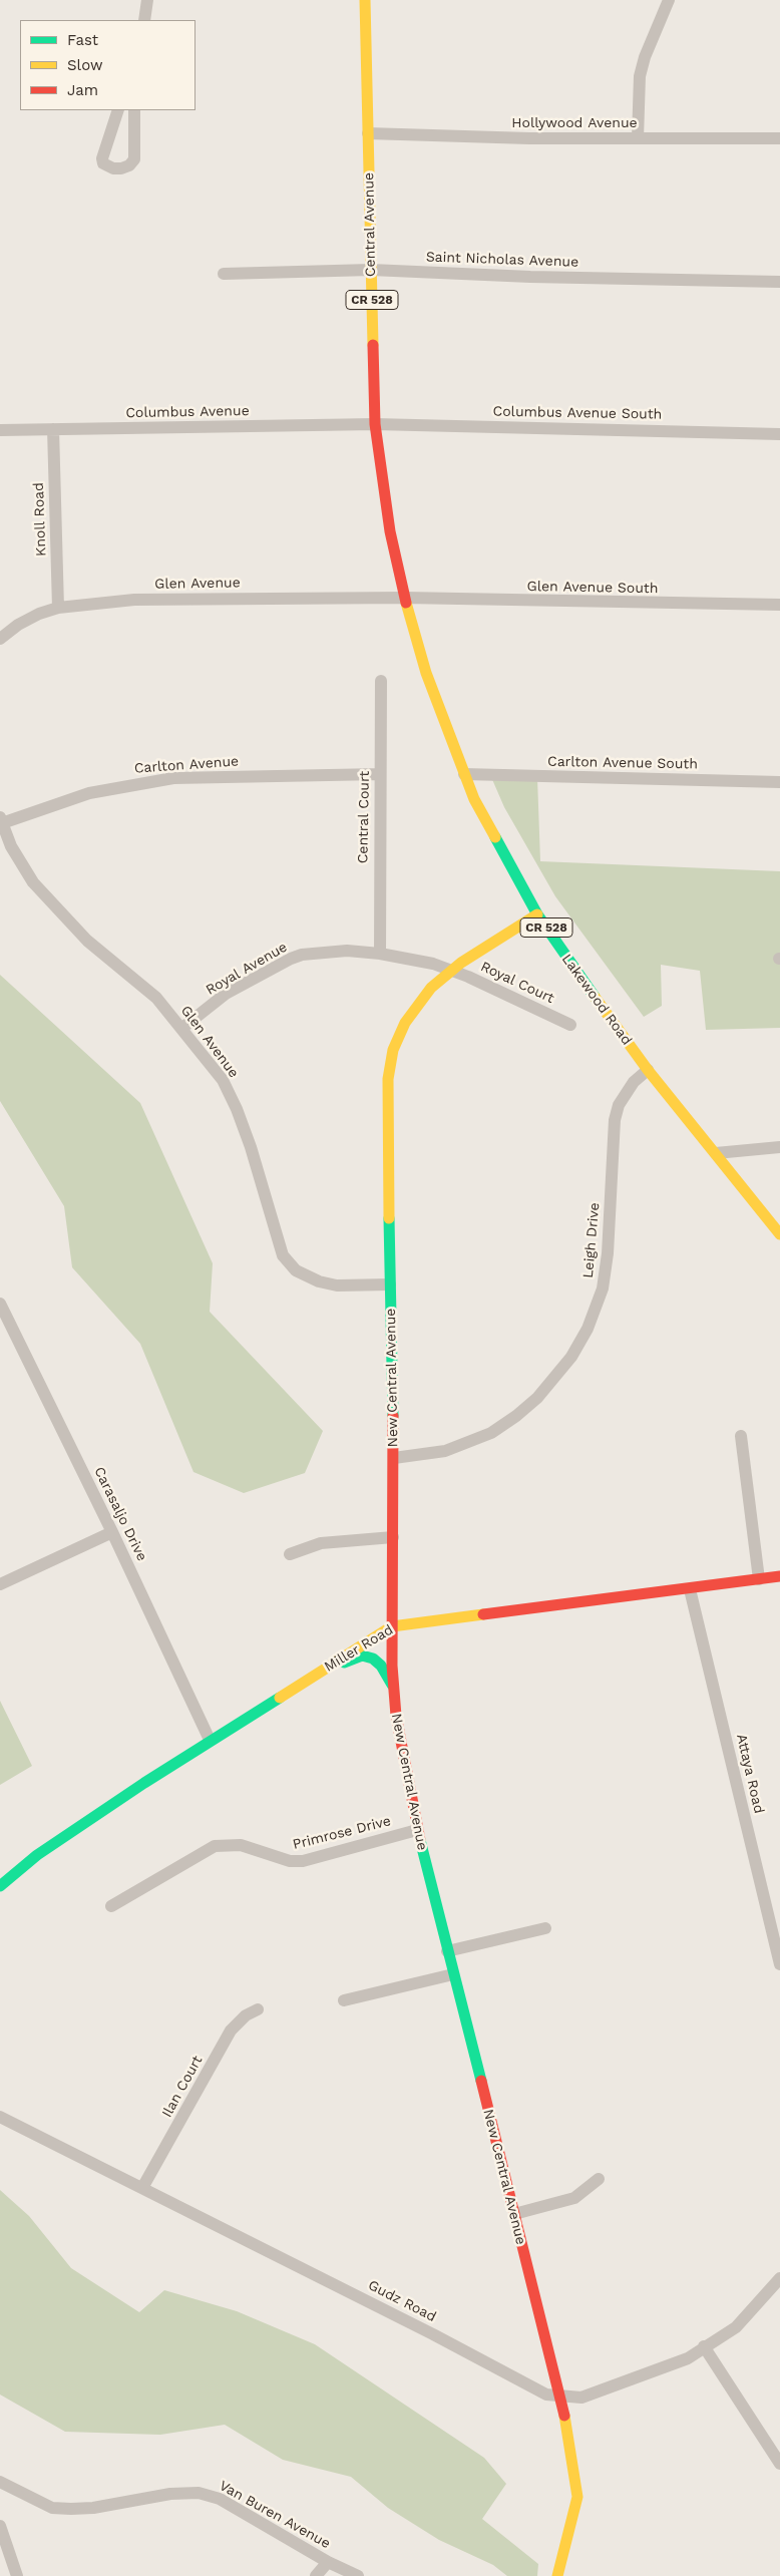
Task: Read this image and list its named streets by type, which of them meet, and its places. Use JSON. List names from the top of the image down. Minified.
{"streets":{"street":["Hollywood Avenue","Central Avenue","Saint Nicholas Avenue","CR 528","Columbus Avenue","Columbus Avenue South","Knoll Road","Glen Avenue","Glen Avenue South","Carlton Avenue South","Carlton Avenue","Central Court","Royal Avenue","Royal Court","Lakewood Road","Leigh Drive","New Central Avenue","Carasaljo Drive","Miller Road","Attaya Road","Primrose Drive","Ilan Court","Gudz Road","Van Buren Avenue"]},"crossings":[["Hollywood Avenue","Central Avenue"],["Central Avenue","Saint Nicholas Avenue"],["Central Avenue","Columbus Avenue"],["Central Avenue","Columbus Avenue South"],["Central Avenue","Glen Avenue"],["Central Avenue","Glen Avenue South"],["Central Avenue","Lakewood Road"],["Columbus Avenue","Columbus Avenue South"],["Columbus Avenue","Knoll Road"],["Knoll Road","Glen Avenue"],["Glen Avenue","Glen Avenue South"],["Glen Avenue","Carlton Avenue"],["Glen Avenue","Royal Avenue"],["Glen Avenue","Lakewood Road"],["Glen Avenue","New Central Avenue"],["Glen Avenue South","Lakewood Road"],["Carlton Avenue South","Lakewood Road"],["Carlton Avenue","Central Court"],["Central Court","Royal Avenue"],["Royal Avenue","Royal Court"],["Royal Avenue","New Central Avenue"],["Royal Court","New Central Avenue"],["Lakewood Road","Leigh Drive"],["Lakewood Road","New Central Avenue"],["Leigh Drive","New Central Avenue"],["New Central Avenue","Miller Road"],["New Central Avenue","Primrose Drive"],["New Central Avenue","Gudz Road"],["Carasaljo Drive","Miller Road"],["Miller Road","Attaya Road"],["Ilan Court","Gudz Road"]],"legend":["Fast","Slow","Jam"]}
